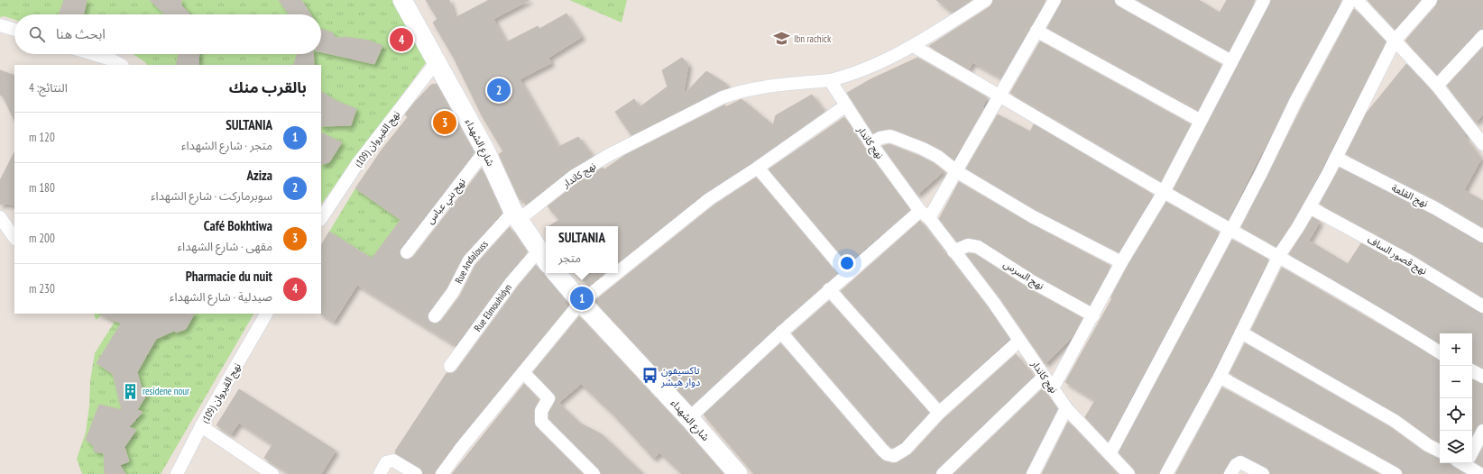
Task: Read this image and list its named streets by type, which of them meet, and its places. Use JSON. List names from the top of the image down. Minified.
{"streets":{"street":["نهج القيروان (109)","شارع الشهداء","نهج كاندار","نهج القلعة","نهج بني عباس","نهج قصور الساف","Rue Andalouss","نهج السرس","Rue Elmouhidyn"]},"crossings":[["نهج القيروان (109)","شارع الشهداء"],["شارع الشهداء","نهج كاندار"],["شارع الشهداء","نهج بني عباس"],["شارع الشهداء","Rue Andalouss"],["شارع الشهداء","Rue Elmouhidyn"],["نهج كاندار","Rue Andalouss"],["نهج كاندار","نهج السرس"]],"places":{"school or university":["Ibn rachick"],"bus stop":["تاكسيفون دوار هيشر"],"building":["residene nour"]},"page":{"search":"ابحث هنا","pins":["4","2","3","1"],"heading":["بالقرب منك","النتائج: 4"],"list":[{"mark":"1","name":"SULTANIA","note":"متجر · شارع الشهداء","value":"120 m"},{"mark":"2","name":"Aziza","note":"سوبرماركت · شارع الشهداء","value":"180 m"},{"mark":"3","name":"Café Bokhtiwa","note":"مقهى · شارع الشهداء","value":"200 m"},{"mark":"4","name":"Pharmacie du nuit","note":"صيدلية · شارع الشهداء","value":"230 m"}],"popup":["SULTANIA","متجر"],"map_buttons":["+","−"]}}
